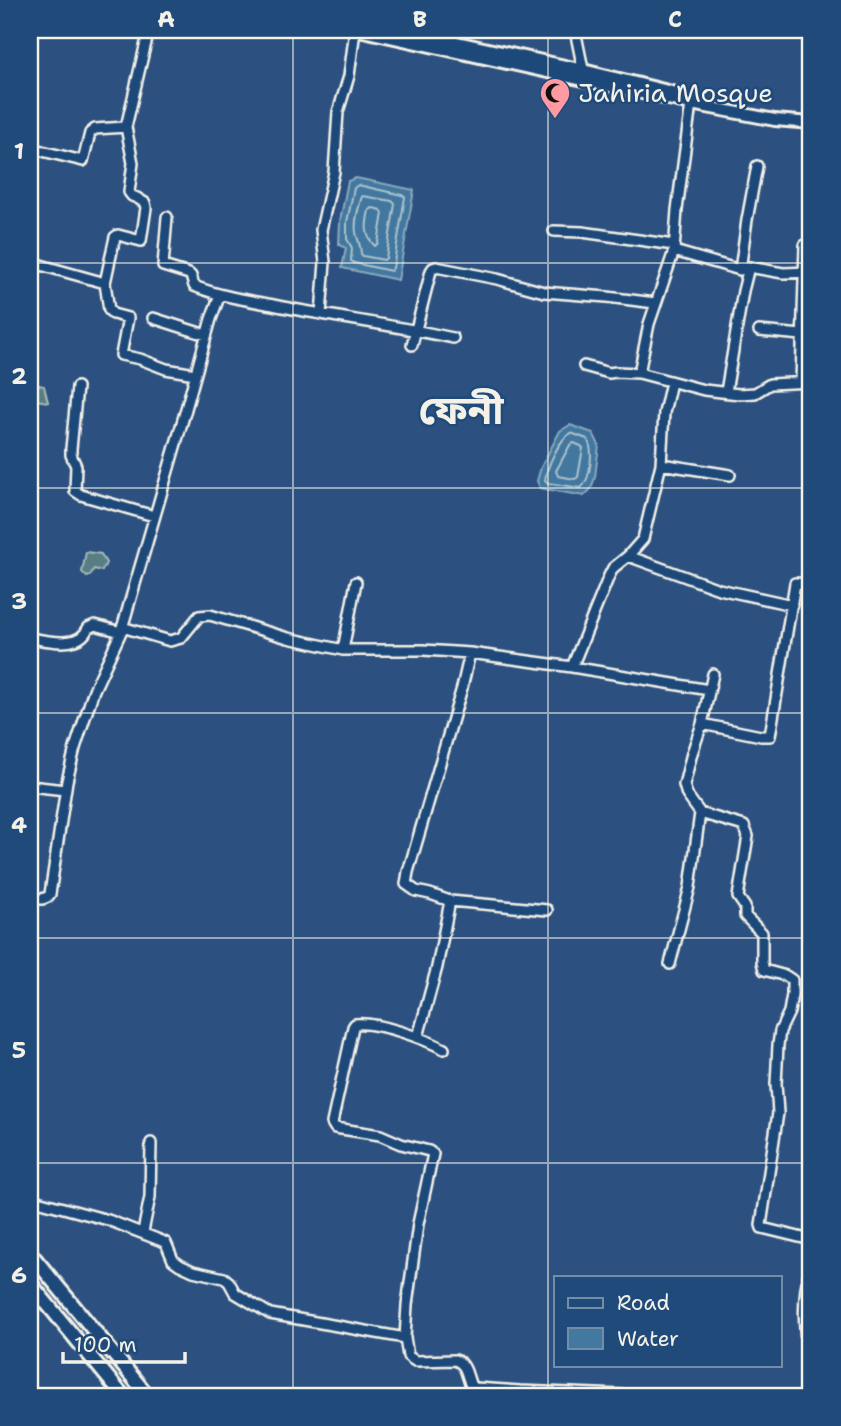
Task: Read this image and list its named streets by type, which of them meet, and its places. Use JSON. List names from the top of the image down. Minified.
{"districts":["ফেনী"],"places":{"mosque":["Jahiria Mosque"]},"legend":["Road","Water"],"scale_bar":"100 m","grid":{"columns":["A","B","C"],"rows":["1","2","3","4","5","6"]}}
